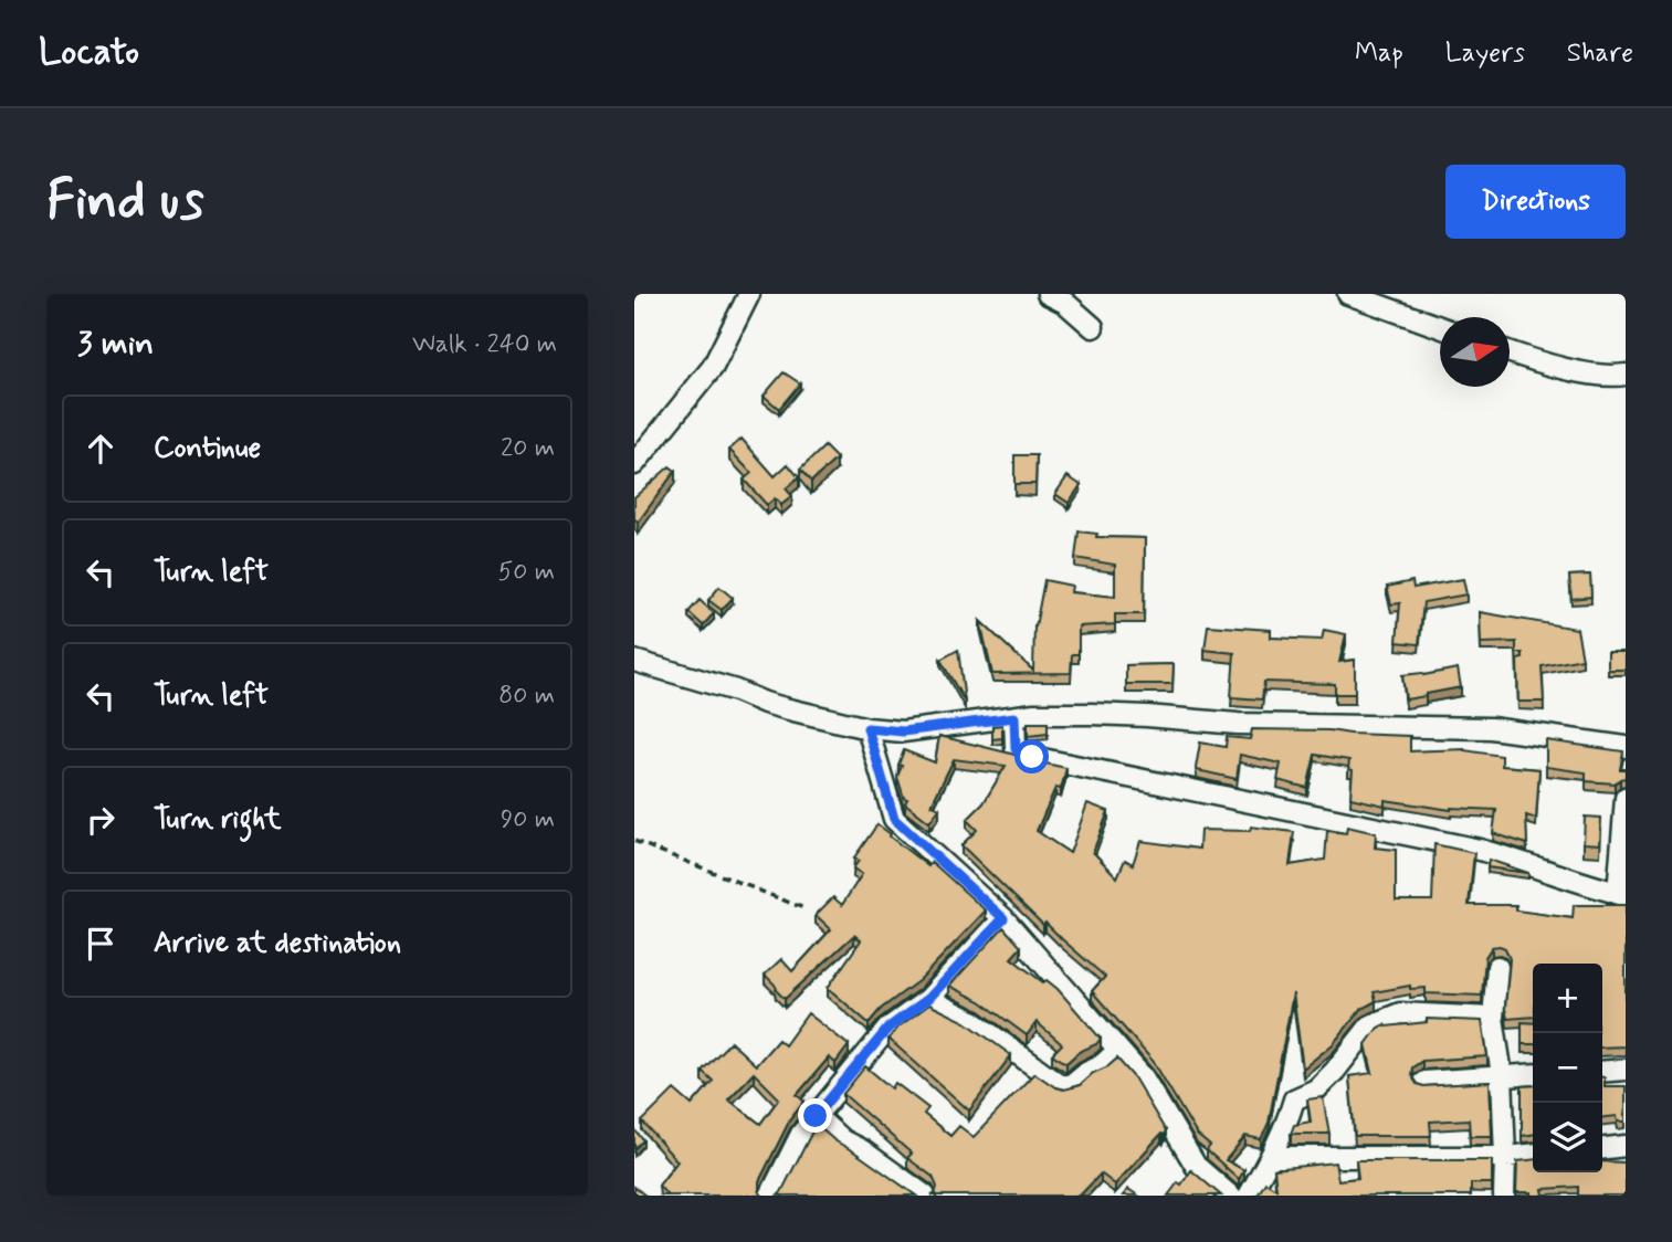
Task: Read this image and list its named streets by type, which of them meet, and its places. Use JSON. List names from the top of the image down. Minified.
{"north":"right","page":{"header":"Locato","nav":["Map","Layers","Share"],"buttons":"Directions","title":"Find us","heading":["3 min","Walk · 240 m"],"list":[["Continue","20 m"],["Turn left","50 m"],["Turn left","80 m"],["Turn right","90 m"],"Arrive at destination"],"map_buttons":["+","−"]}}
